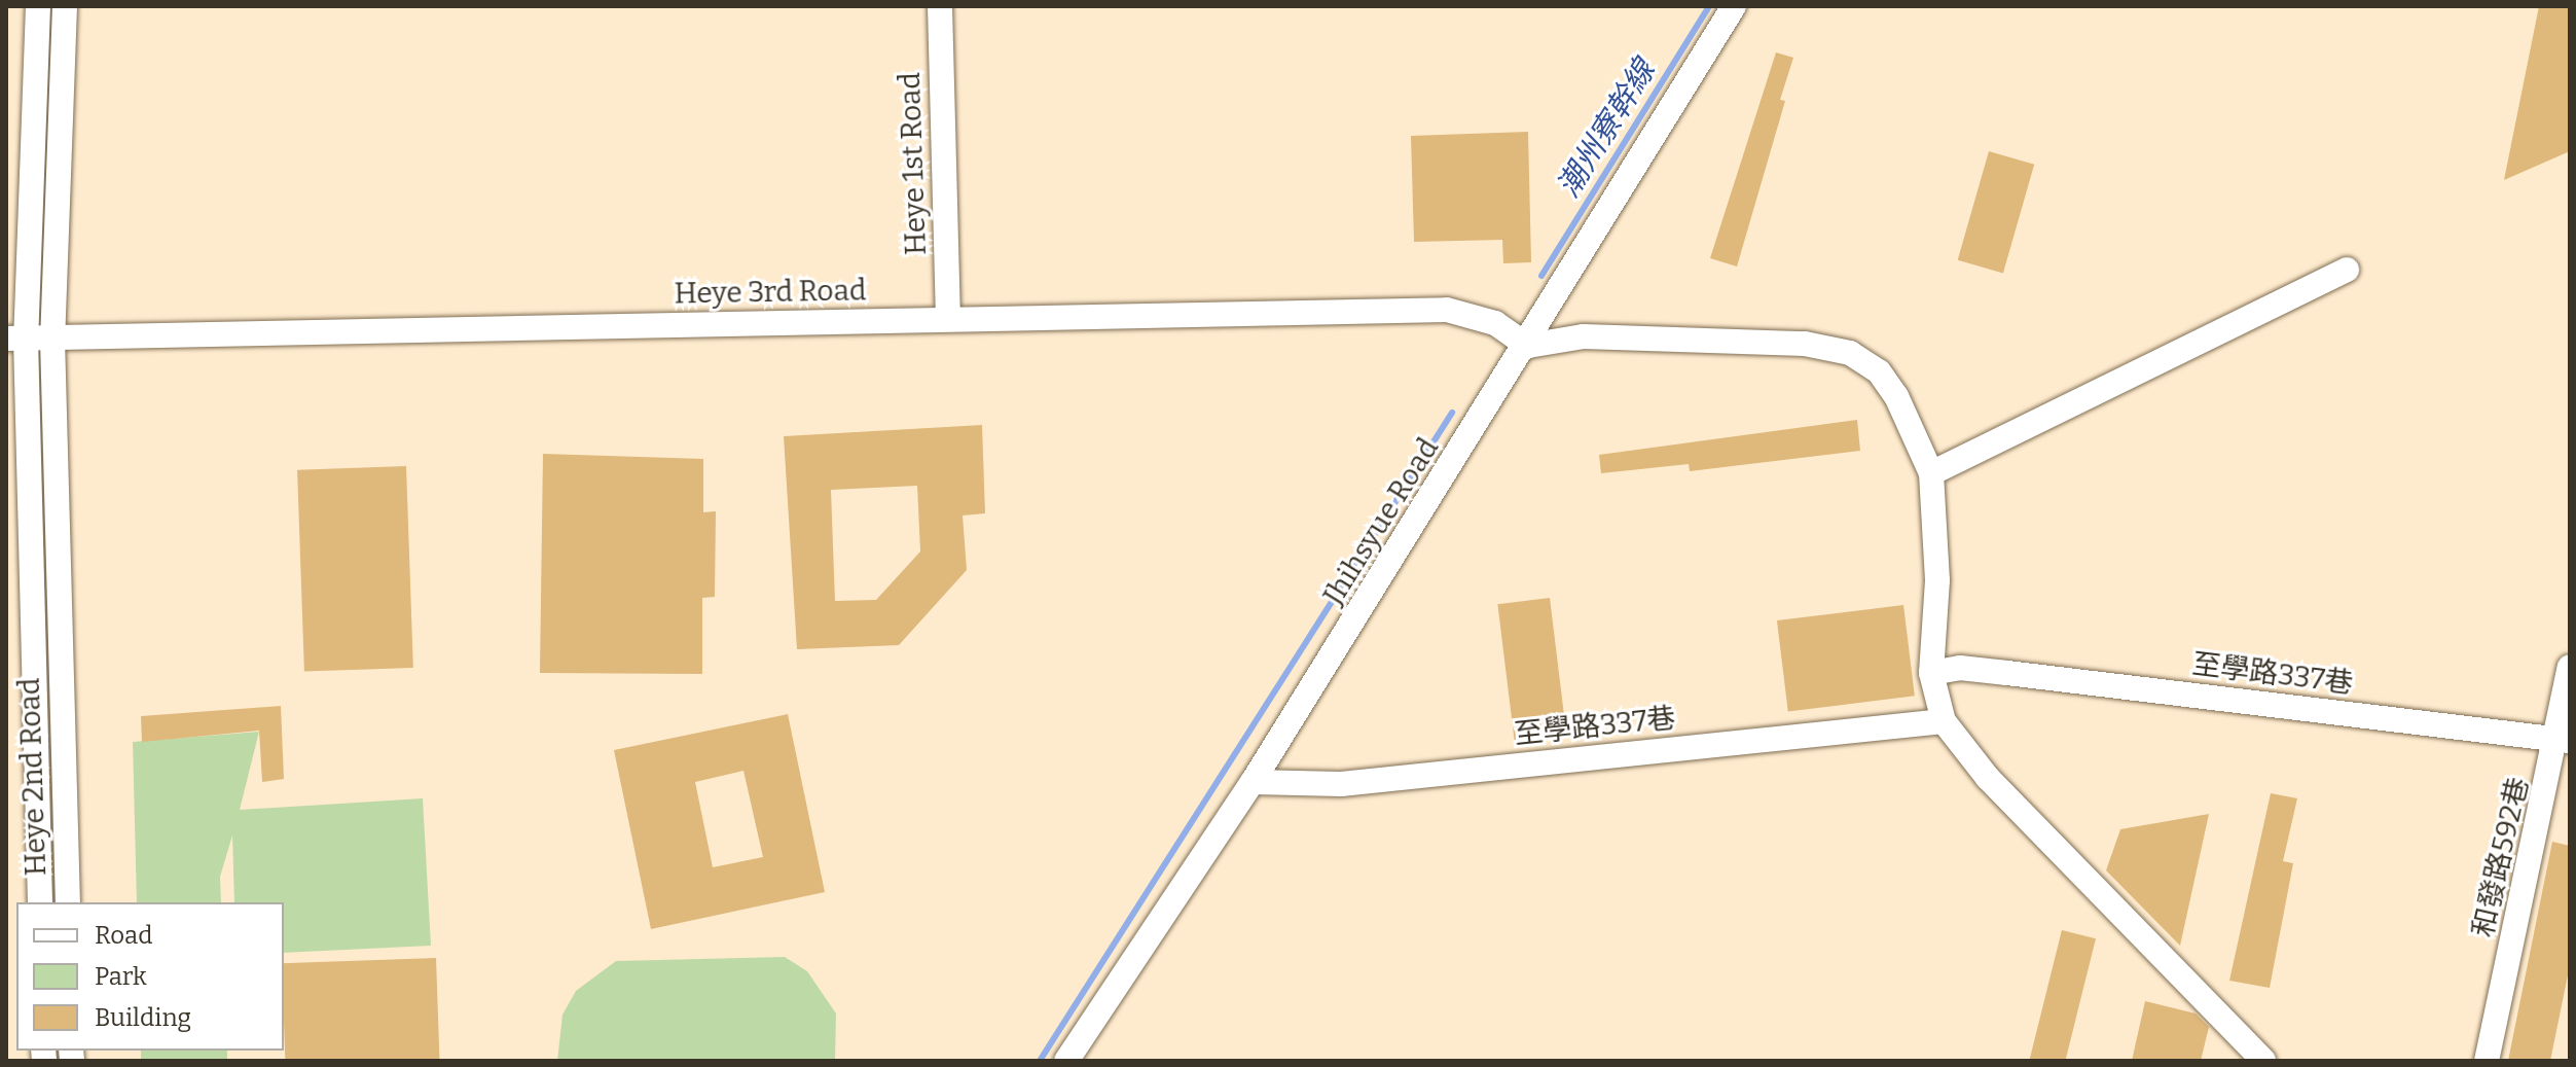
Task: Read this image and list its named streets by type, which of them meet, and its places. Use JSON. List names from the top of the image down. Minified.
{"streets":{"street":["Heye 1st Road","Heye 3rd Road","Jhihsyue Road","至學路337巷","Heye 2nd Road","和發路592巷"]},"crossings":[["Heye 1st Road","Heye 3rd Road"],["Heye 3rd Road","Jhihsyue Road"],["Heye 3rd Road","Heye 2nd Road"],["Jhihsyue Road","至學路337巷"],["至學路337巷","和發路592巷"]],"water":["潮州寮幹線"],"legend":["Road","Park","Building"]}
